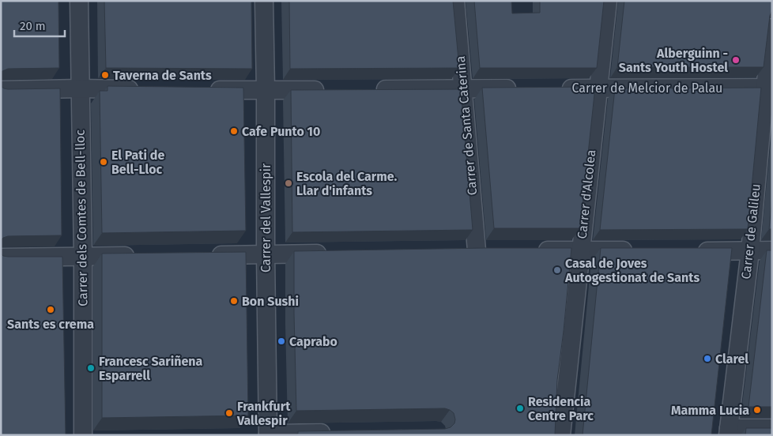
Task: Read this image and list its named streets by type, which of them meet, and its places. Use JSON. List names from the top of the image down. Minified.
{"streets":{"street":["Carrer de Melcior de Palau","Carrer de Santa Caterina","Carrer d'Alcolea","Carrer dels Comtes de Bell-lloc","Carrer del Vallespir","Carrer de Galileu"]},"crossings":[["Carrer de Melcior de Palau","Carrer d'Alcolea"],["Carrer de Melcior de Palau","Carrer de Galileu"]],"places":["Alberguinn - Sants Youth Hostel","Taverna de Sants","Cafe Punto 10","El Pati de Bell-Lloc","Escola del Carme. Llar d'infants","Casal de Joves Autogestionat de Sants","Bon Sushi","Sants es crema","Caprabo","Clarel","Francesc Sariñena Esparrell","Residencia Centre Parc","Mamma Lucia","Frankfurt Vallespir"],"scale_bar":"20 m"}
